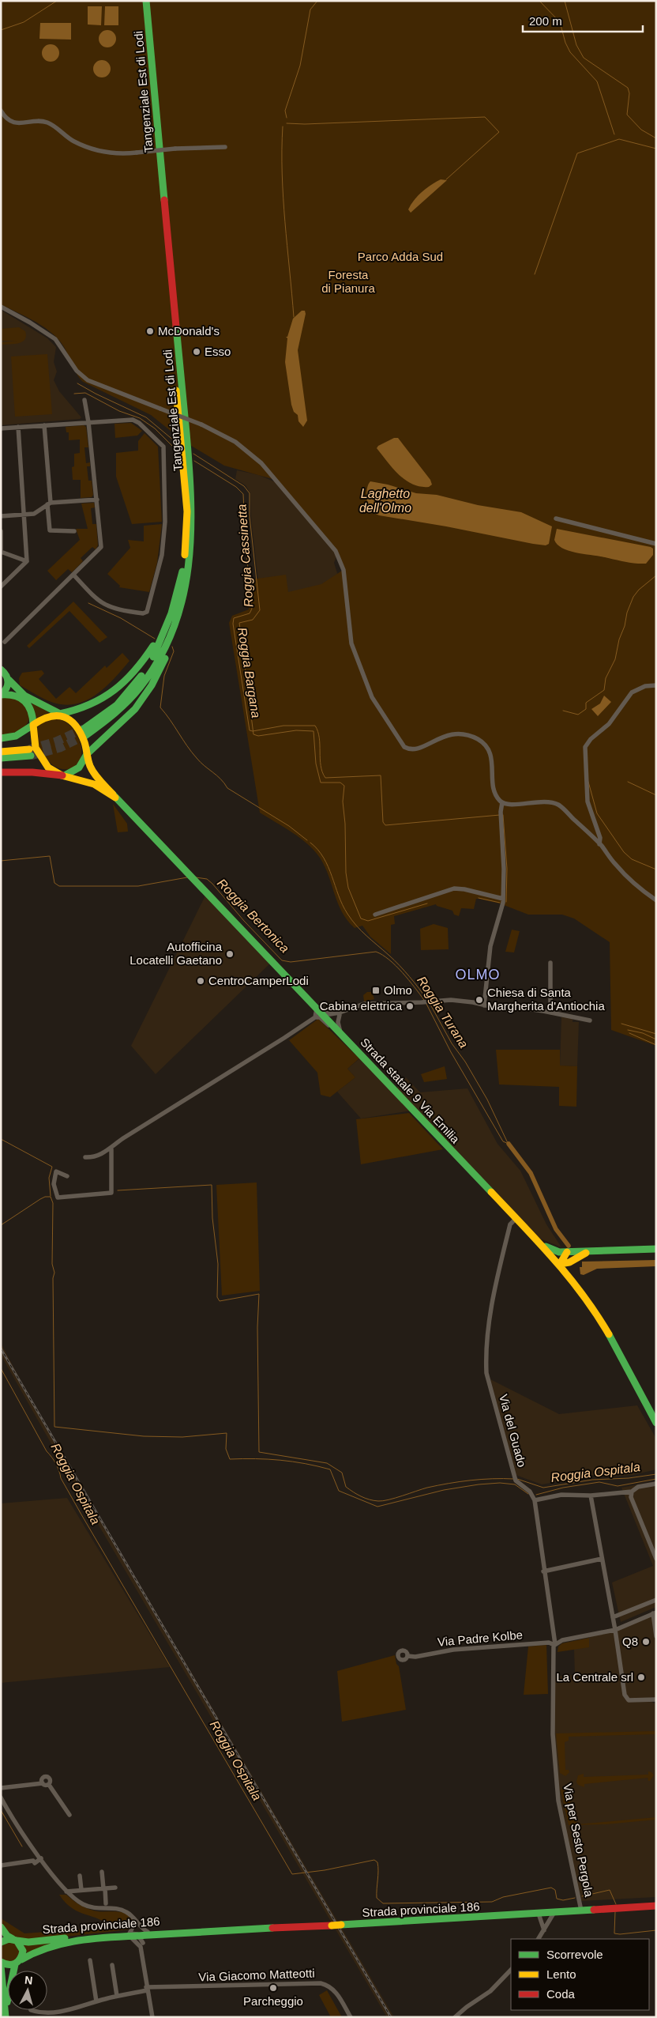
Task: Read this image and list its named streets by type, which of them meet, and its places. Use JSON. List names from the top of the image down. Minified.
{"streets":{"main road":["Tangenziale Est di Lodi","Strada statale 9 Via Emilia","Strada provinciale 186"],"street":["Via del Guado","Via Padre Kolbe","Via per Sesto Pergola","Via Giacomo Matteotti"]},"crossings":[["Strada statale 9 Via Emilia","Via del Guado"],["Via Padre Kolbe","Via per Sesto Pergola"],["Via per Sesto Pergola","Strada provinciale 186"]],"districts":["OLMO"],"water":["Laghetto dell'Olmo","Roggia Cassinetta","Roggia Bargana","Roggia Bertonica","Roggia Turana","Roggia Ospitala"],"parks":["Parco Adda Sud","Foresta di Pianura"],"places":{"other":["McDonald's","Esso","Autofficina Locatelli Gaetano","CentroCamperLodi","Chiesa di Santa Margherita d'Antiochia","Cabina elettrica","Q8","La Centrale srl","Parcheggio"],"transit":["Olmo"]},"legend":["Scorrevole","Lento","Coda"],"scale_bar":"200 m","north":"top"}
